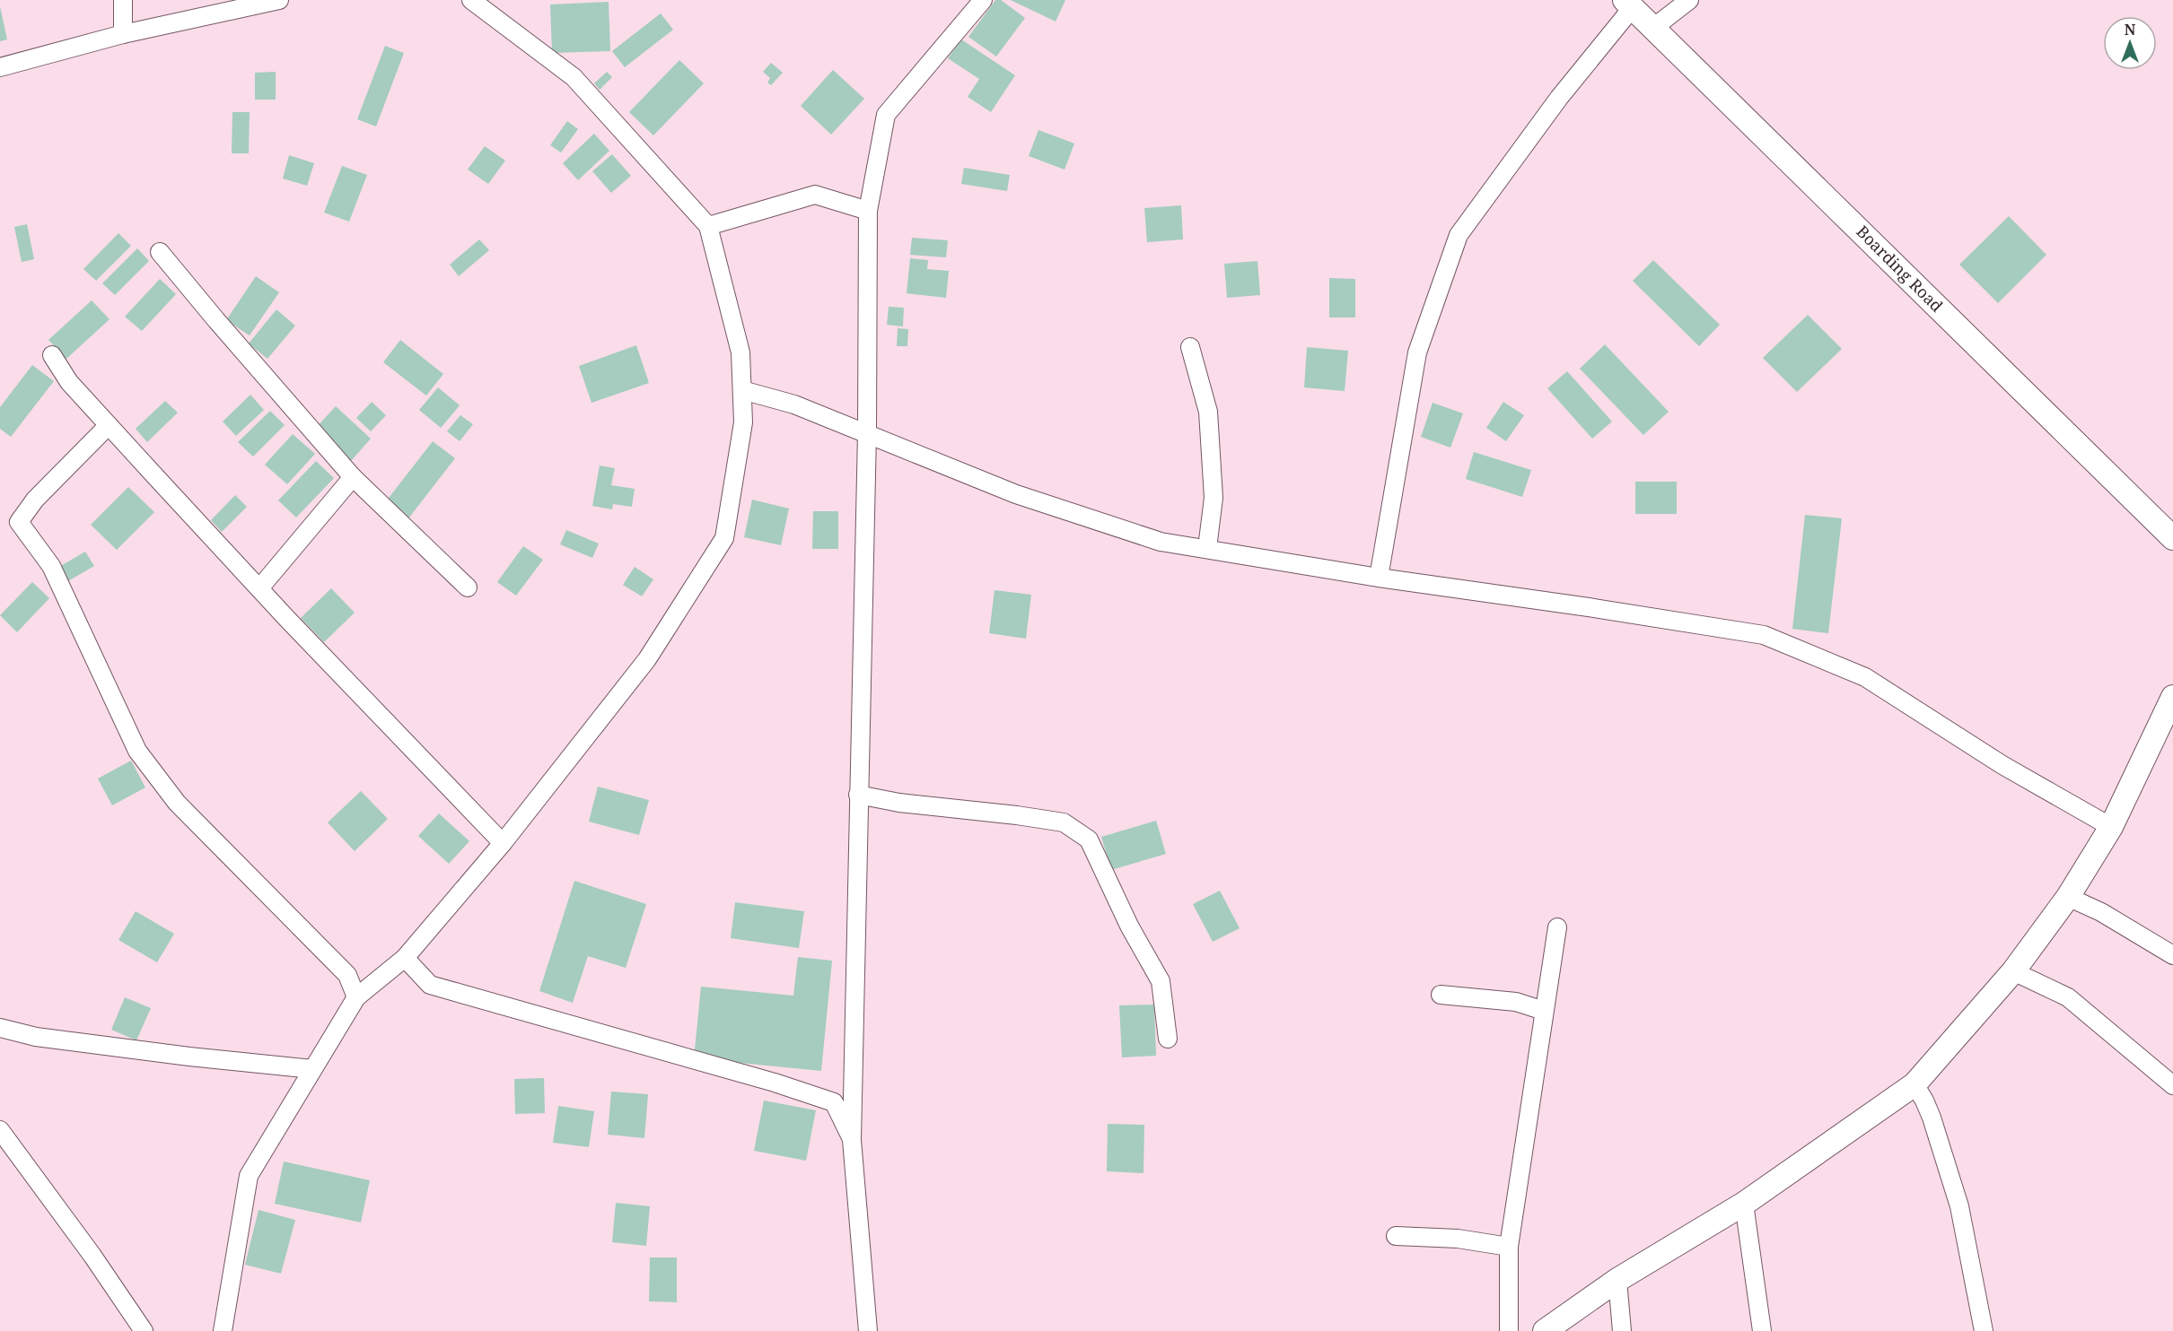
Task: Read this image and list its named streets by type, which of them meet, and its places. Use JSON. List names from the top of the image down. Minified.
{"streets":{"main road":["Boarding Road"]},"north":"top"}
